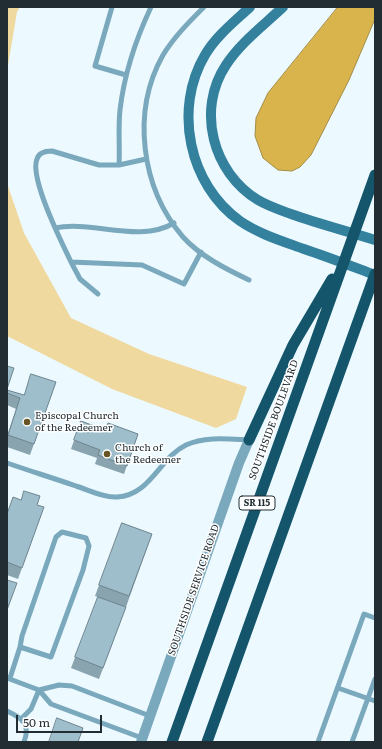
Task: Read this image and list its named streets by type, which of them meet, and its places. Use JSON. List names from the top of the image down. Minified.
{"streets":{"highway":["SOUTHSIDE BOULEVARD","SR 115"],"street":["SOUTHSIDE SERVICE ROAD"]},"places":["Episcopal Church of the Redeemer","Church of the Redeemer"],"scale_bar":"50 m"}
